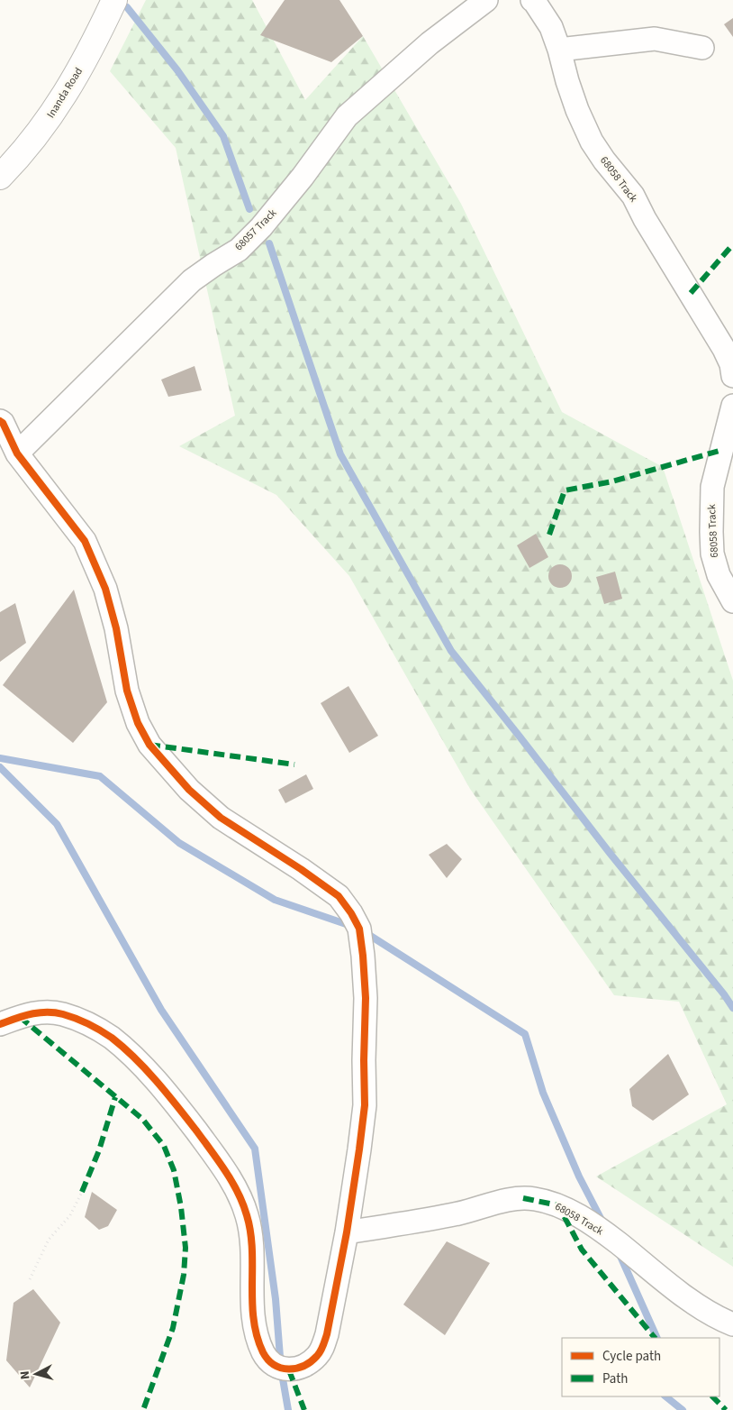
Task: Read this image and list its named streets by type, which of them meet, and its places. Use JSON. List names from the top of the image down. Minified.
{"streets":{"street":["Inanda Road","68058 Track","68057 Track"]},"legend":["Cycle path","Path"],"north":"left"}
